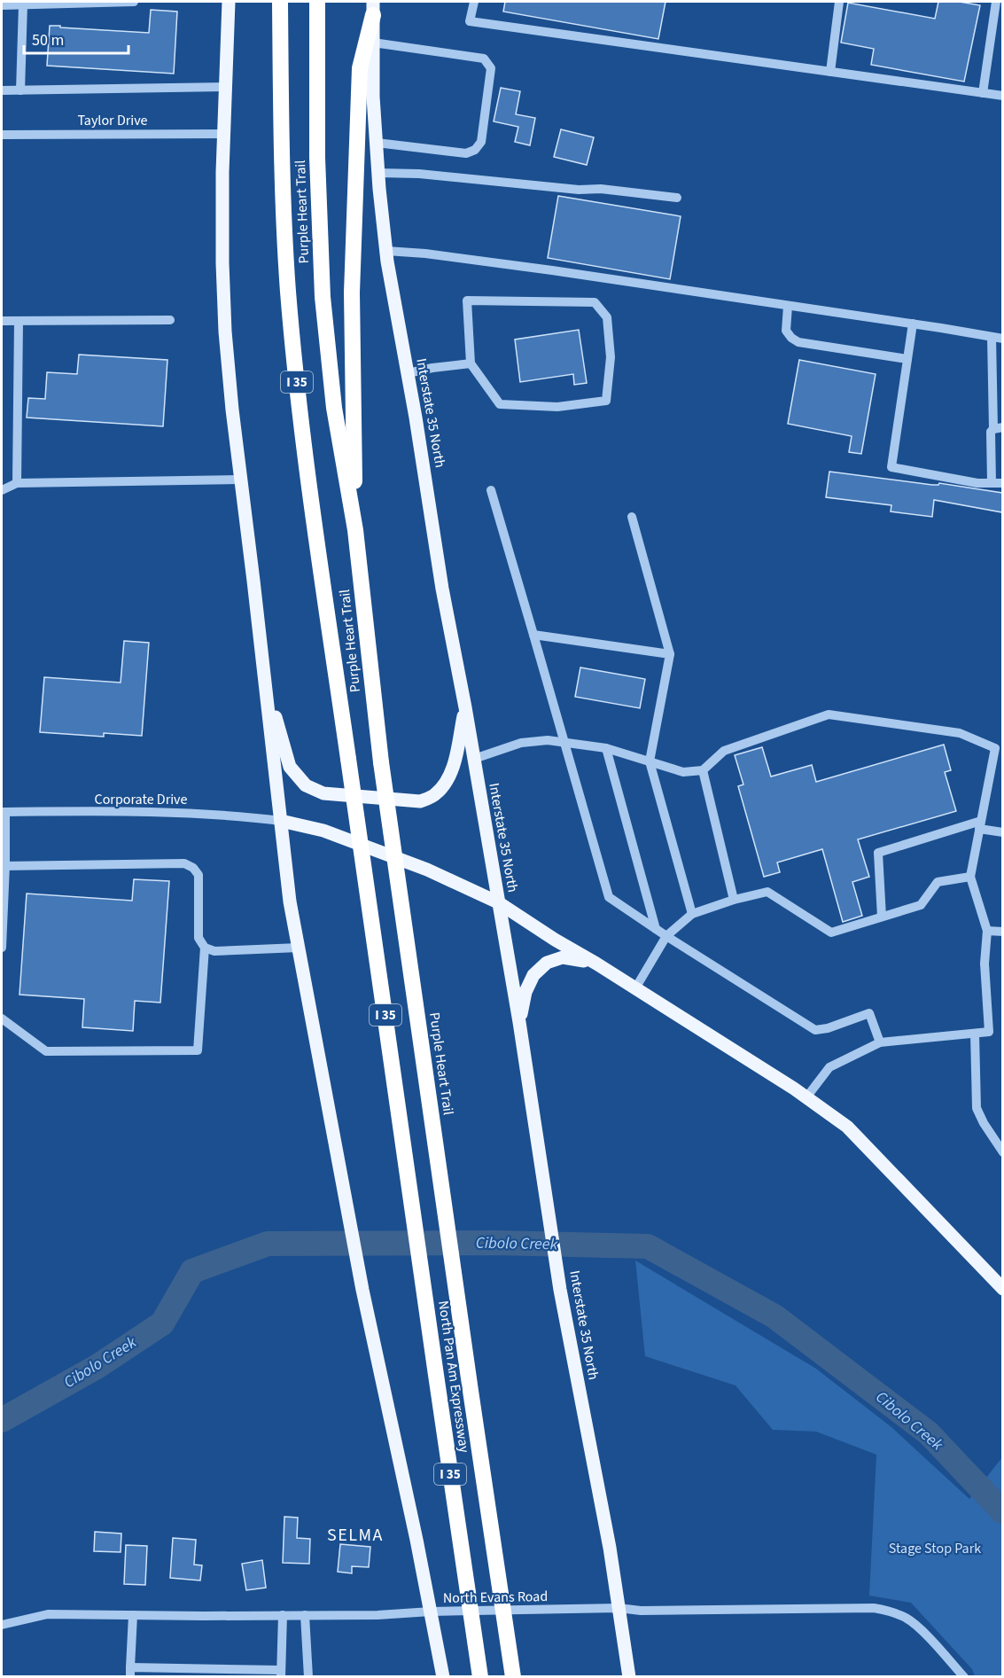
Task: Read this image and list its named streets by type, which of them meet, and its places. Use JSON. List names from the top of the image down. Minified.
{"streets":{"highway":["Purple Heart Trail","I 35","North Pan Am Expressway"],"main road":["Interstate 35 North"],"street":["Taylor Drive","Corporate Drive","North Evans Road"]},"crossings":[["Purple Heart Trail","North Pan Am Expressway"],["Interstate 35 North","North Evans Road"]],"districts":["SELMA"],"water":["Cibolo Creek"],"parks":["Stage Stop Park"],"scale_bar":"50 m"}
